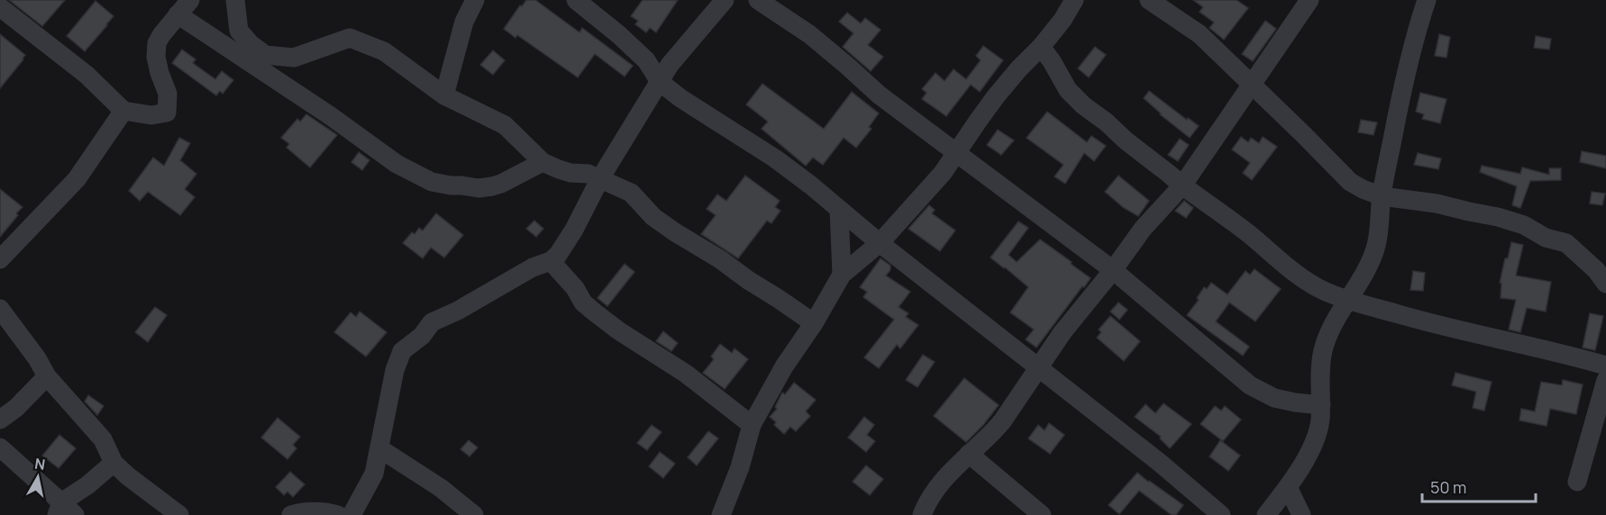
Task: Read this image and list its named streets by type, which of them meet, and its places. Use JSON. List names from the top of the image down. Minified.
{"scale_bar":"50 m","north":"top"}
